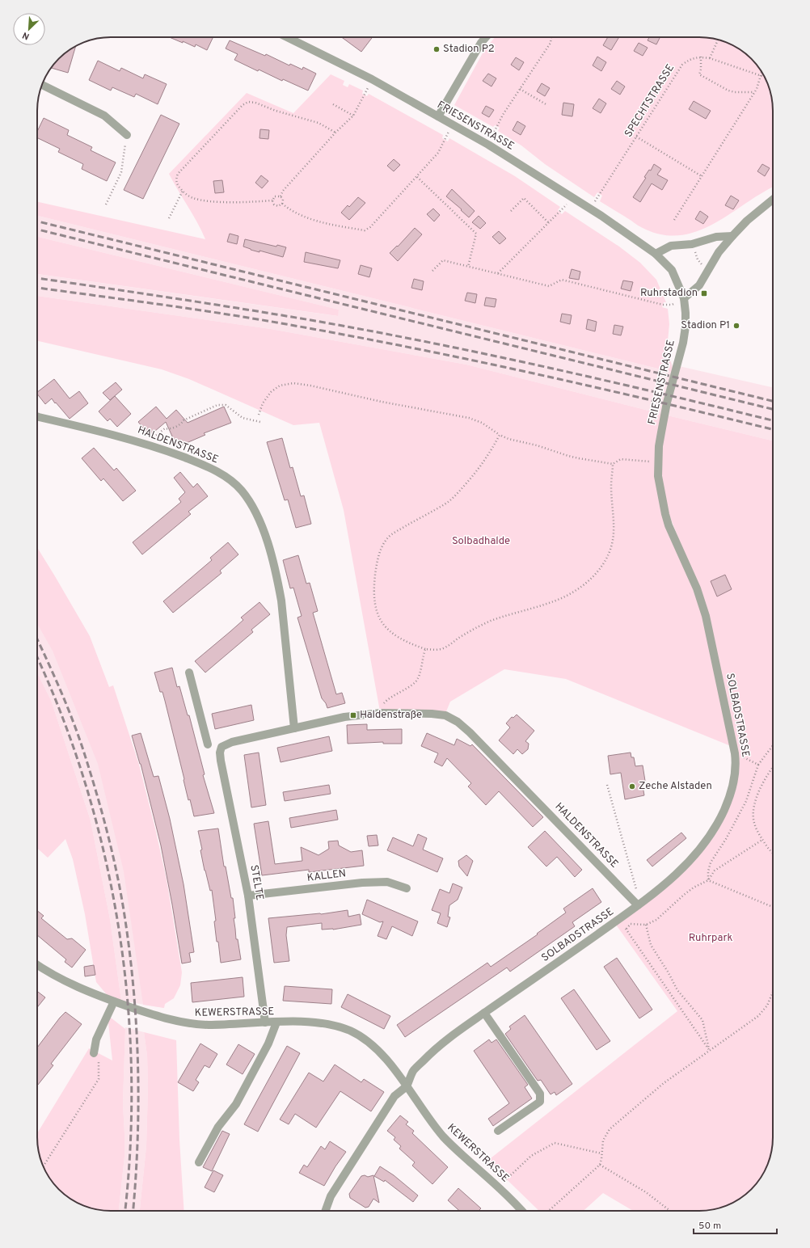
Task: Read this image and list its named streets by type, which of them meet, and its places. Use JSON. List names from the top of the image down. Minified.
{"streets":{"street":["FRIESENSTRASSE","HALDENSTRASSE","SOLBADSTRASSE","KALLEN","STELTE","KEWERSTRASSE"],"path":["SPECHTSTRASSE"]},"crossings":[["SPECHTSTRASSE","FRIESENSTRASSE"],["FRIESENSTRASSE","SOLBADSTRASSE"],["HALDENSTRASSE","SOLBADSTRASSE"],["HALDENSTRASSE","STELTE"],["SOLBADSTRASSE","KEWERSTRASSE"],["KALLEN","STELTE"],["STELTE","KEWERSTRASSE"]],"parks":["Solbadhalde","Ruhrpark"],"places":{"other":["Stadion P2","Stadion P1","Zeche Alstaden"],"transit":["Ruhrstadion","Haldenstraße"]},"scale_bar":"50 m","north":"bottom left"}
